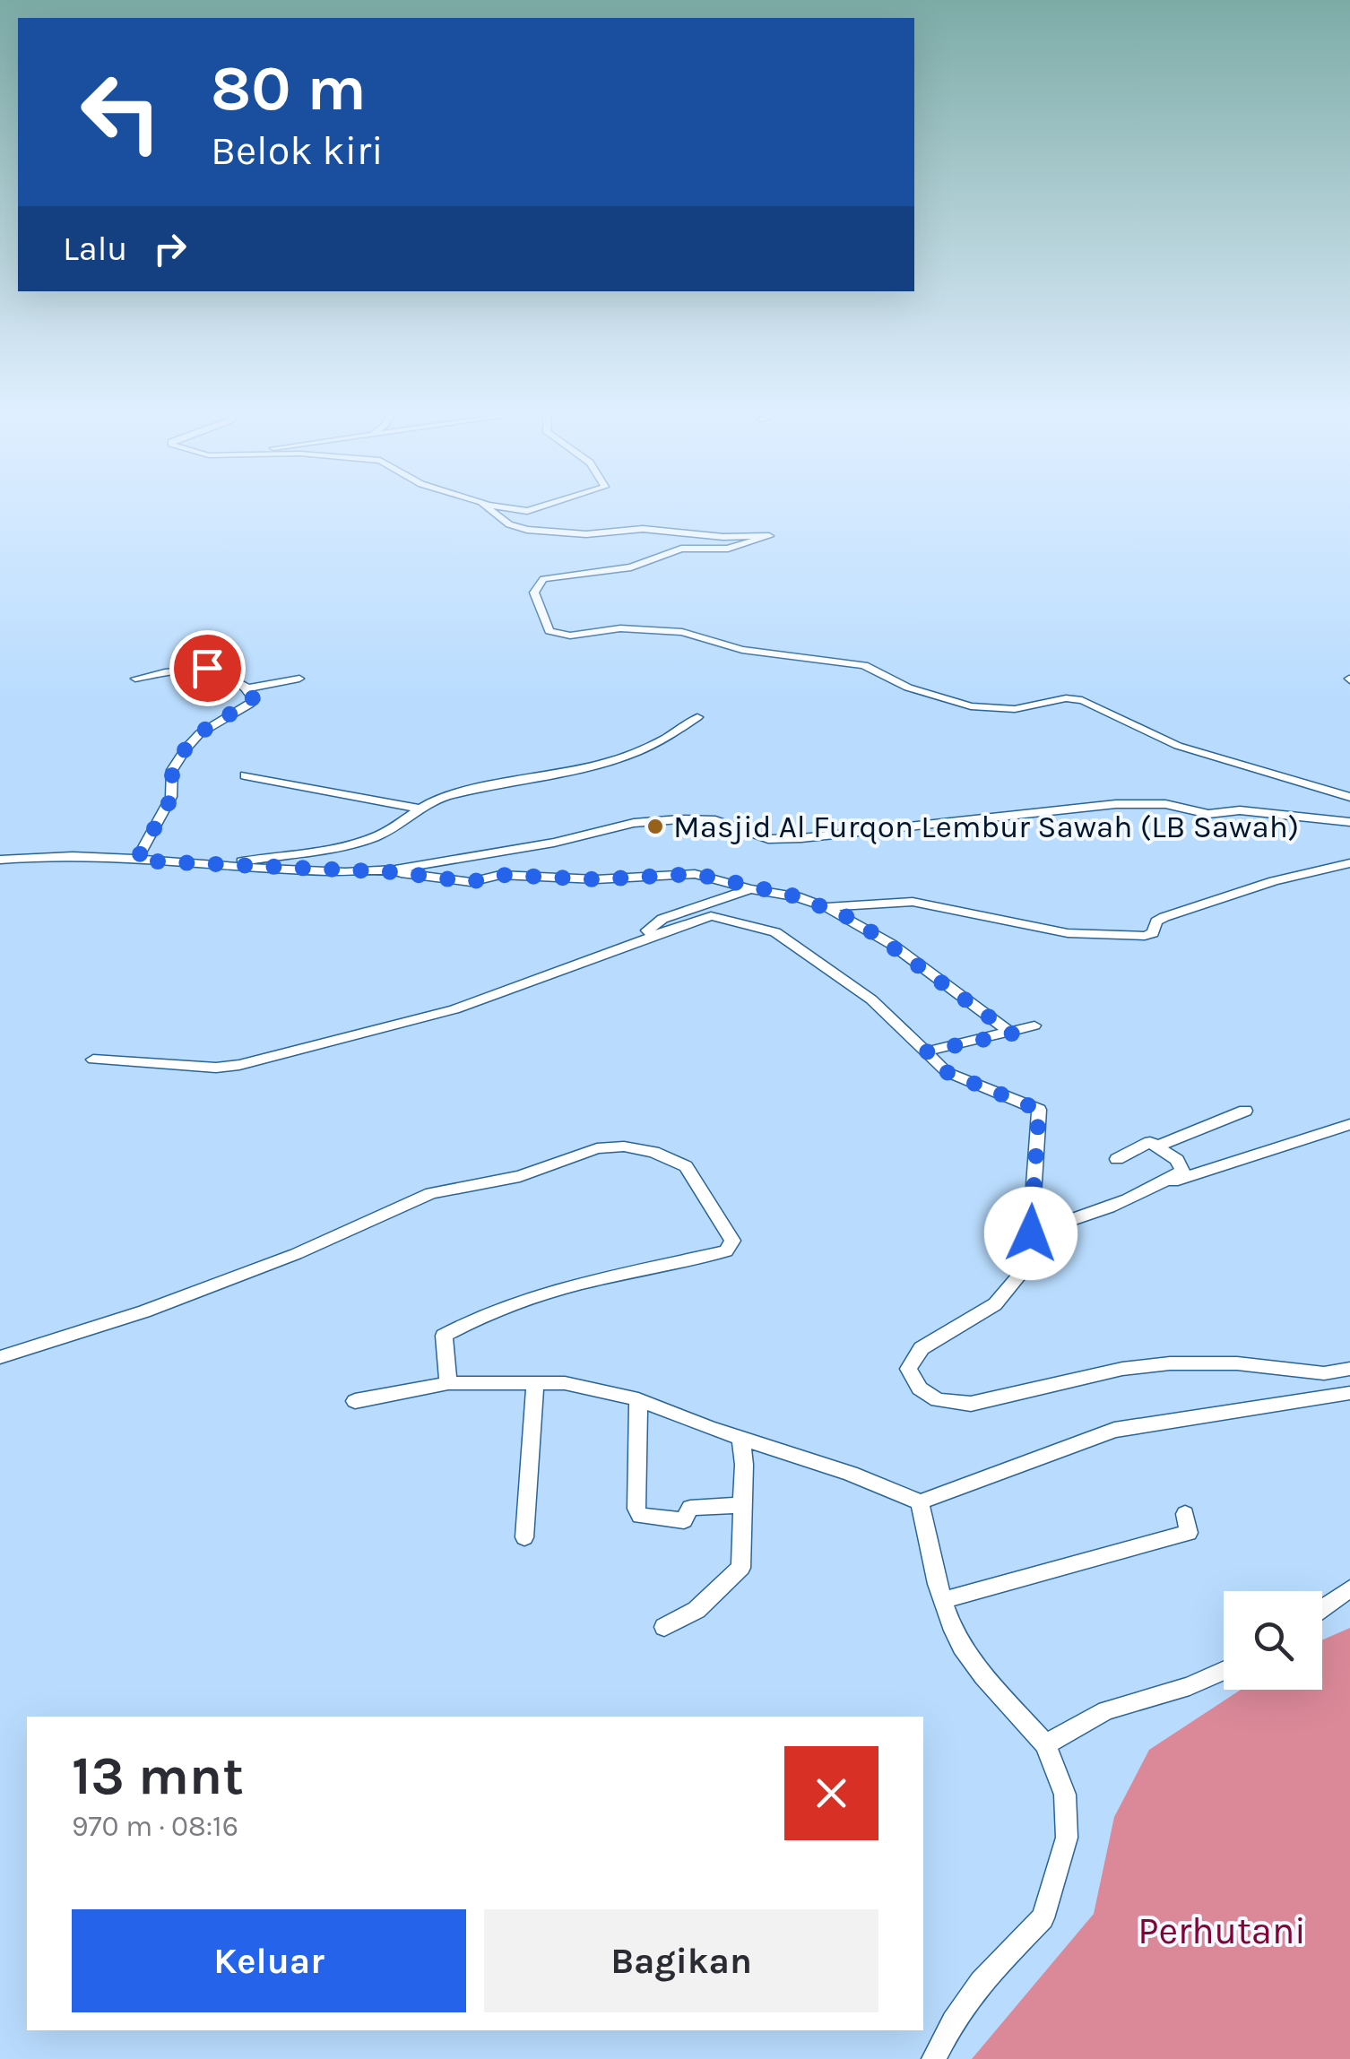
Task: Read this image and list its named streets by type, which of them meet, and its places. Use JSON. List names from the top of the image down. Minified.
{"parks":["Perhutani"],"places":["Masjid Al Furqon Lembur Sawah (LB Sawah)"],"page":{"turn":["80 m","Belok kiri"],"then":"Lalu","heading":["13 mnt","970 m · 08:16"],"buttons":["Keluar","Bagikan"]}}
